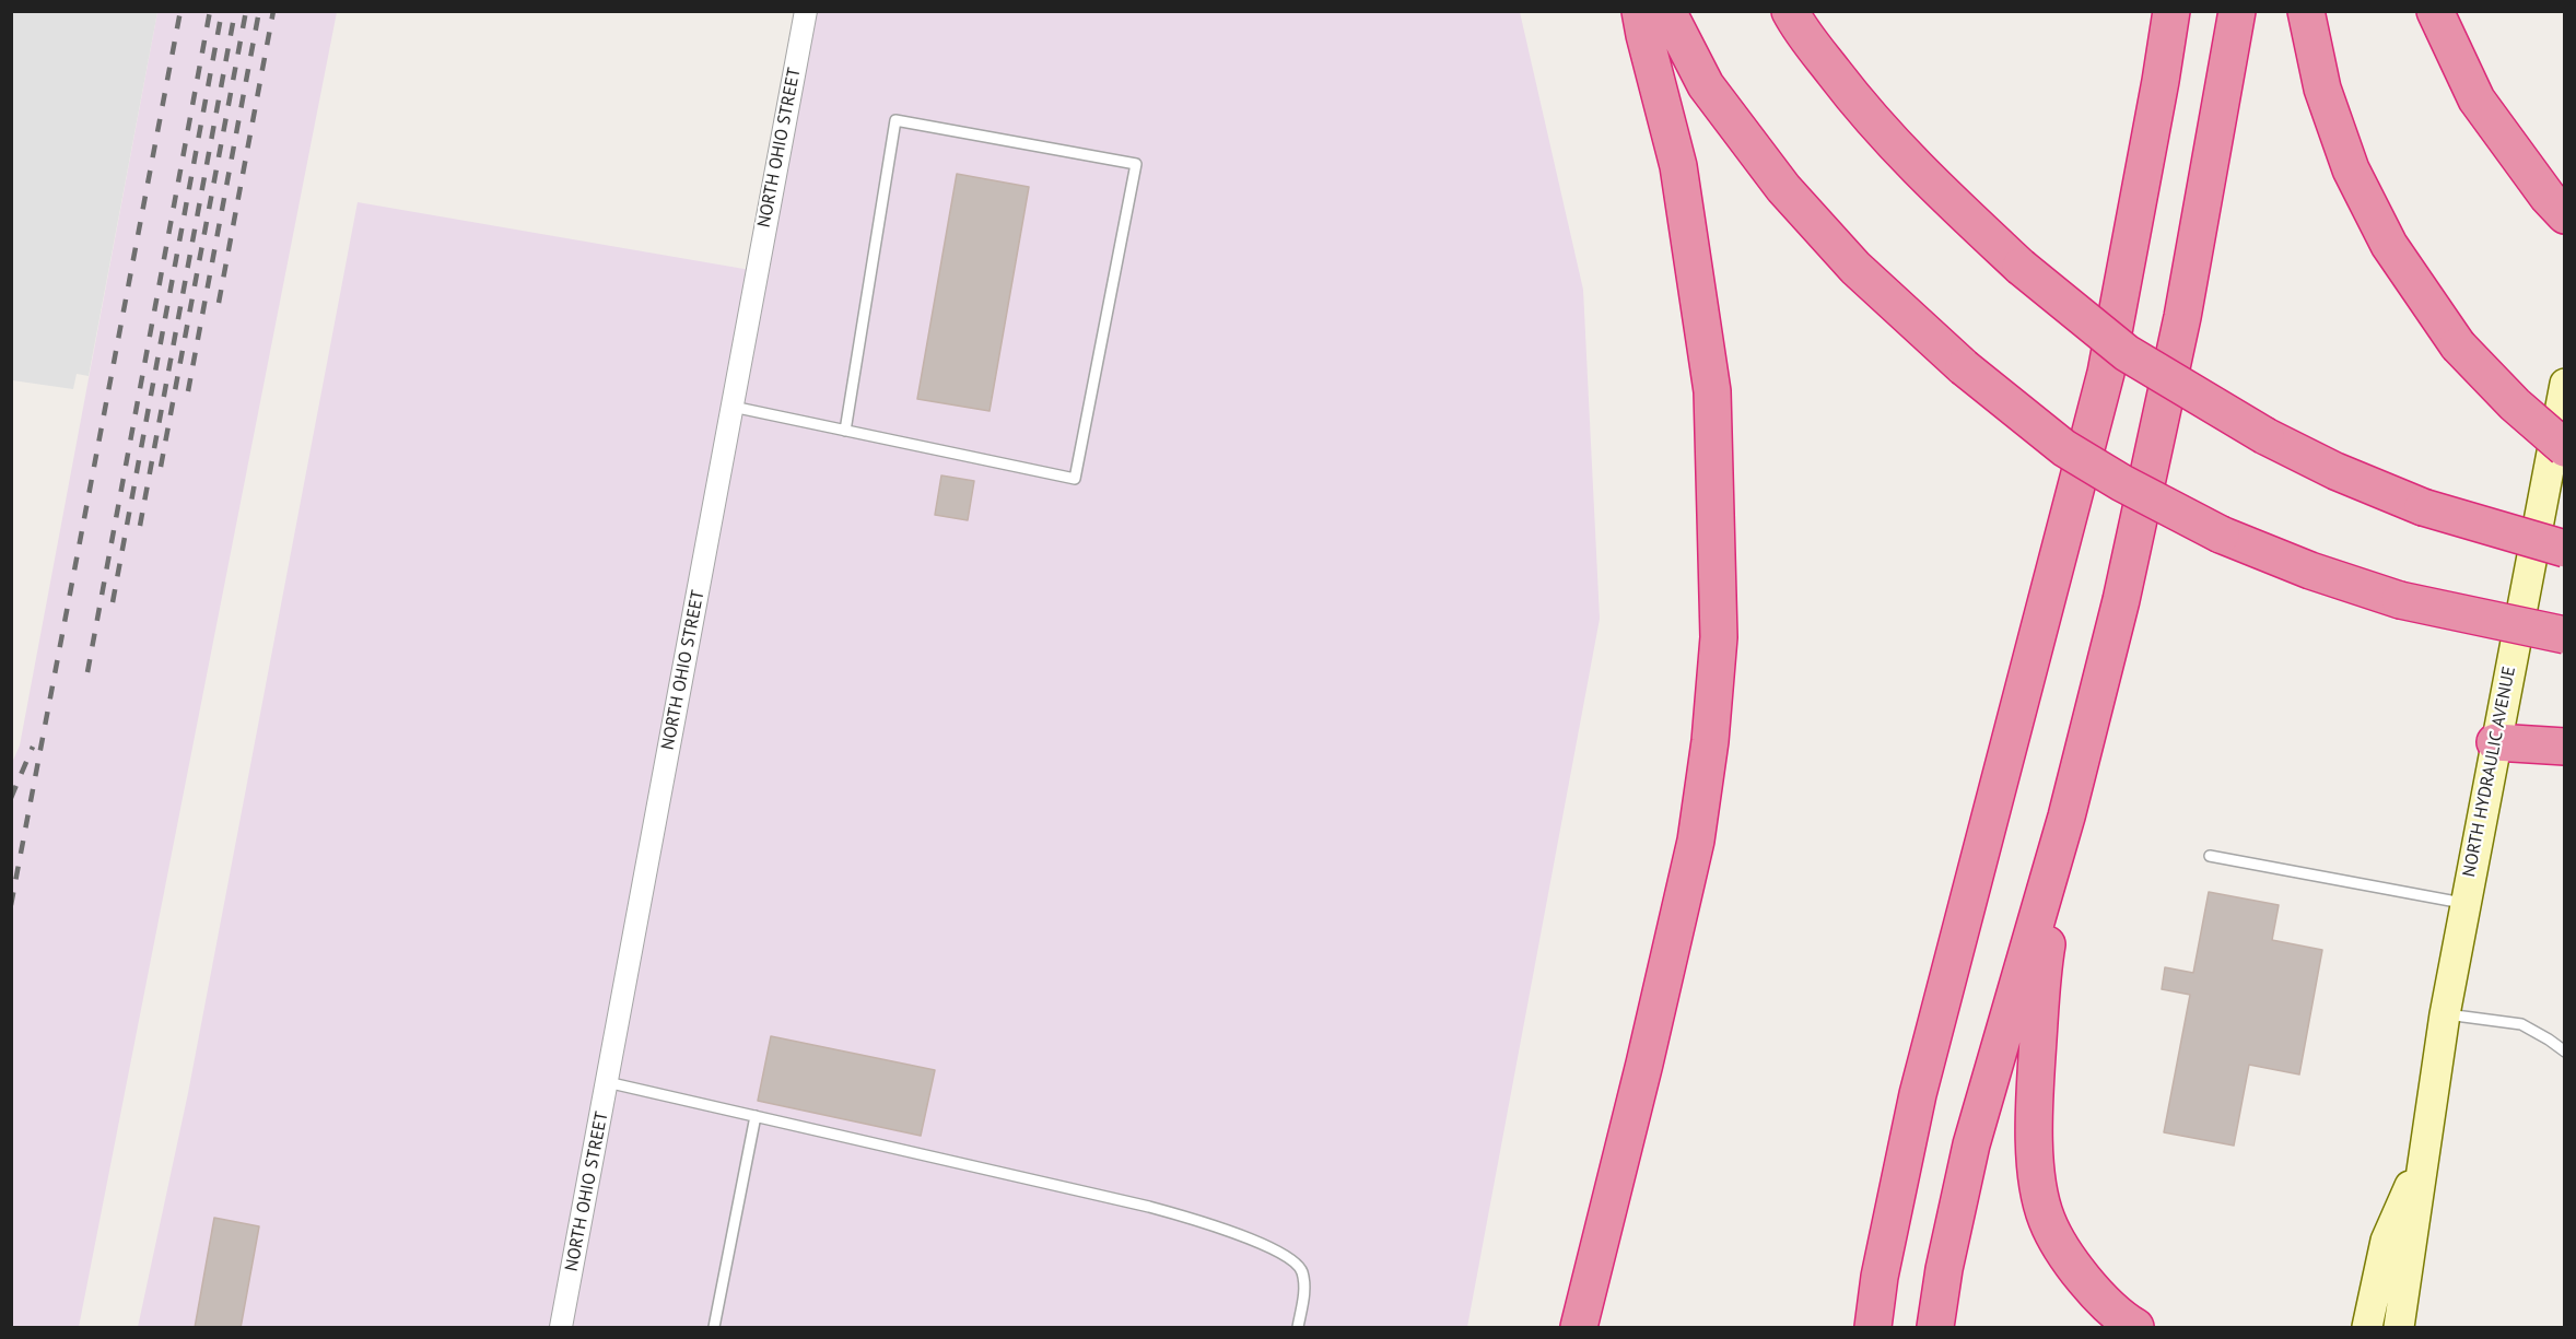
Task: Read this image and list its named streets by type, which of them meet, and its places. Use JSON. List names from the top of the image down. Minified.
{"streets":{"street":["NORTH OHIO STREET","NORTH HYDRAULIC AVENUE"]}}
